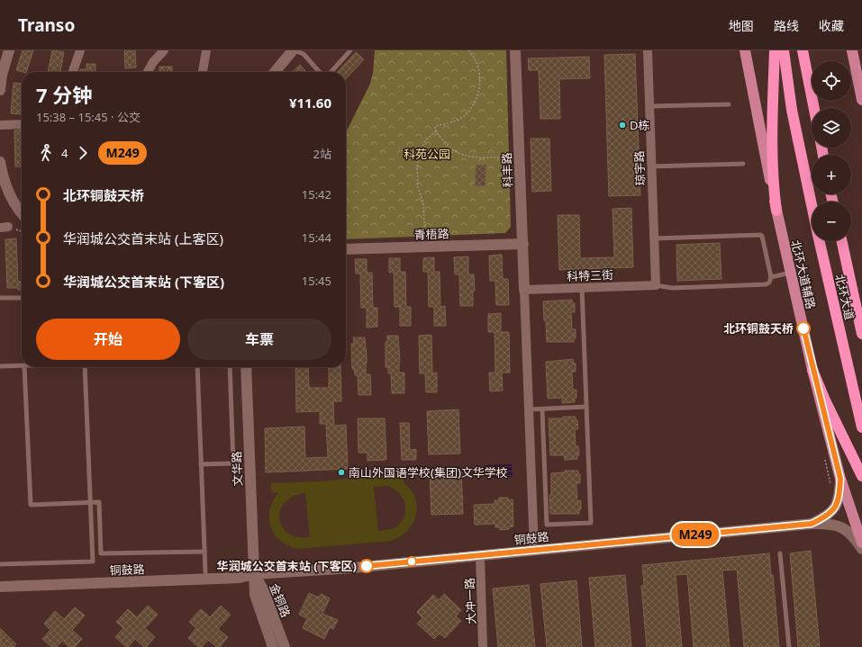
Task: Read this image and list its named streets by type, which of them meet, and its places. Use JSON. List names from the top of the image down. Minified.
{"streets":{"highway":["北环大道"],"main road":["科丰路","青梧路","北环大道辅路","文华路","铜鼓路","金铜路"],"street":["琼宇路","科特三街","大冲一路"]},"crossings":[["琼宇路","科特三街"],["科丰路","青梧路"],["科丰路","科特三街"],["文华路","铜鼓路"],["文华路","金铜路"],["铜鼓路","金铜路"],["铜鼓路","大冲一路"]],"parks":["科苑公园"],"places":["D栋","北环铜鼓天桥","南山外国语学校(集团)文华学校","华润城公交首末站 (下客区)"],"lines":["bus line M249"],"page":{"header":"Transo","nav":["地图","路线","收藏"],"on_map":"M249","map_buttons":["+","−"],"heading":["7 分钟","15:38 – 15:45 · 公交","¥11.60"],"legs":["4","M249","2站"],"list":[{"name":"北环铜鼓天桥","value":"15:42"},{"name":"华润城公交首末站 (上客区)","value":"15:44"},{"name":"华润城公交首末站 (下客区)","value":"15:45"}],"buttons":["开始","车票"]}}
